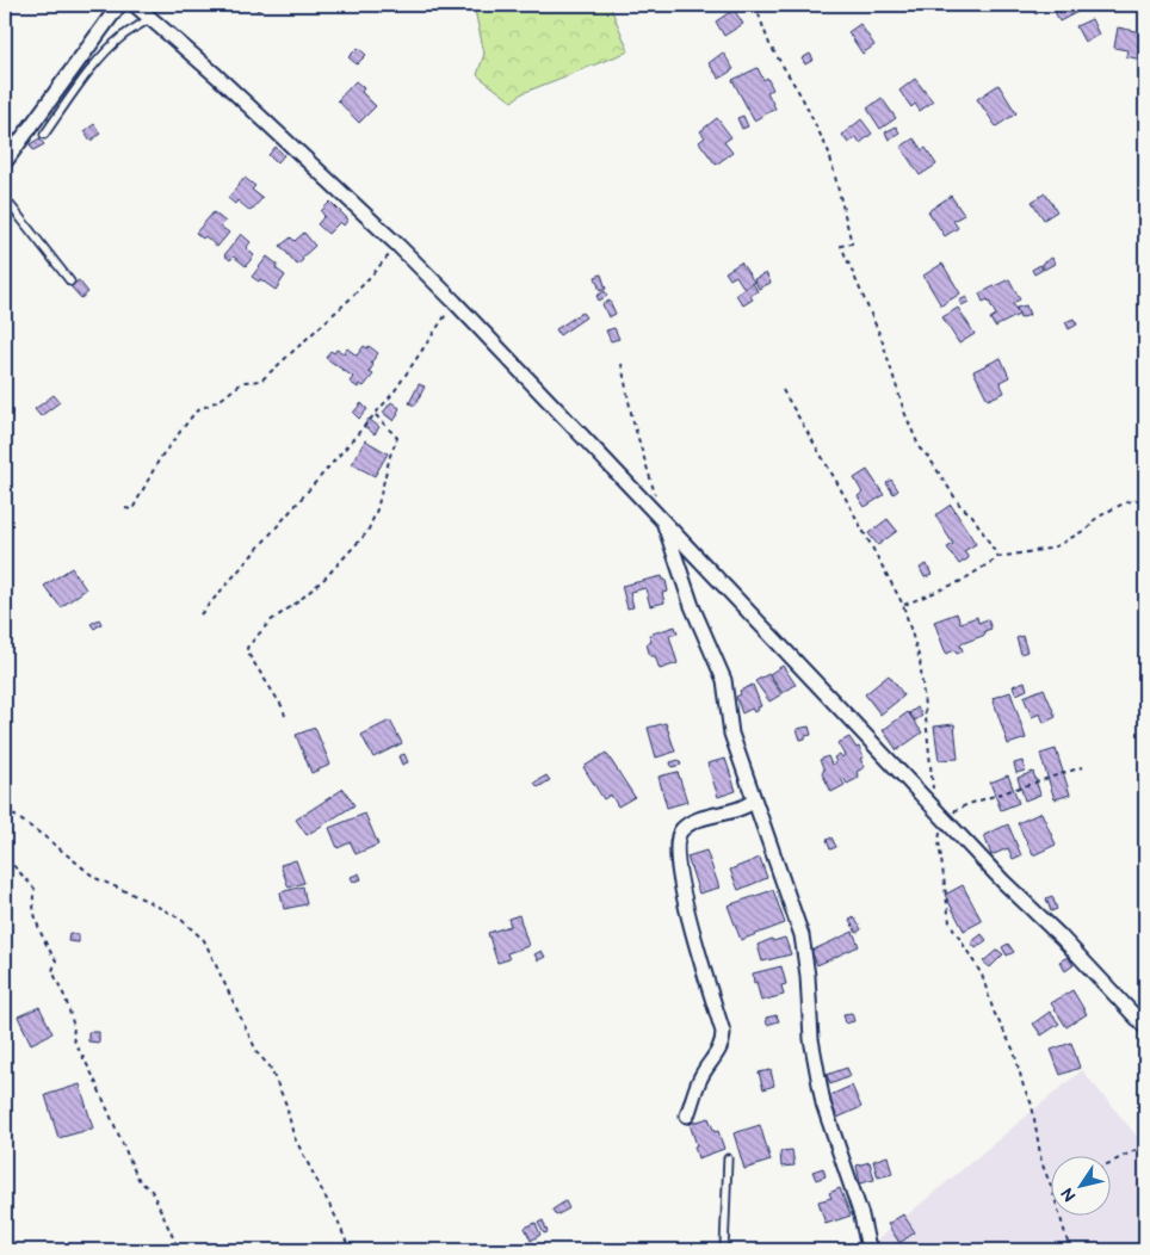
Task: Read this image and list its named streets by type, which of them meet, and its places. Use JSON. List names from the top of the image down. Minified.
{"north":"bottom left"}
